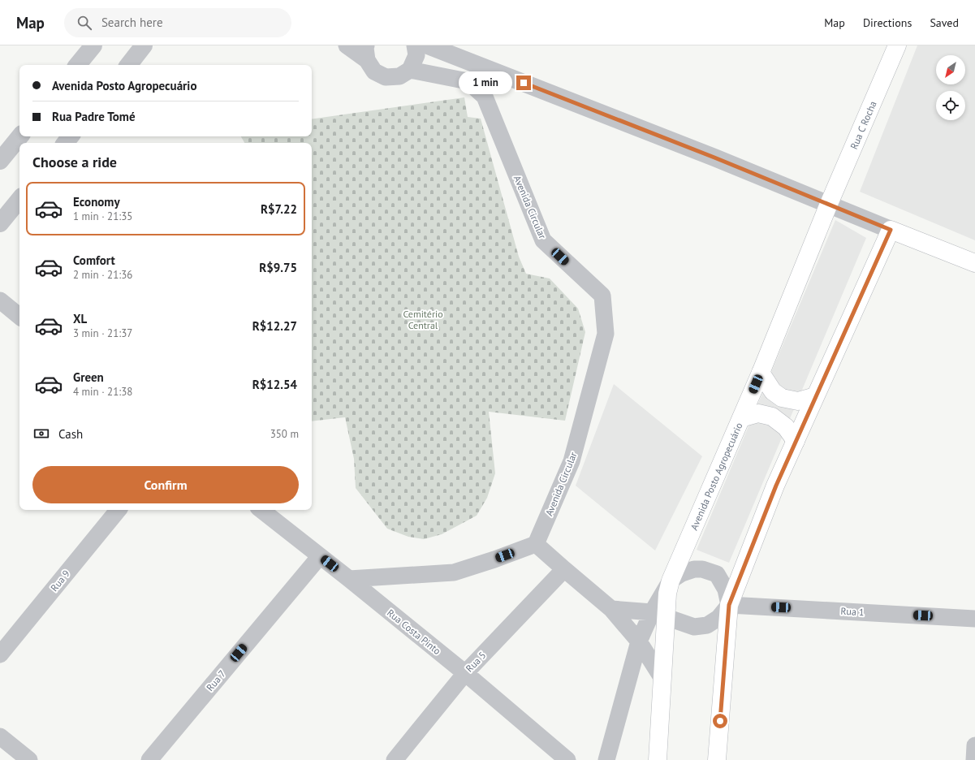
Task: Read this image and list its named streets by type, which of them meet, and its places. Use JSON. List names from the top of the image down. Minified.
{"streets":{"main road":["Rua C Rocha","Avenida Posto Agropecuário"],"street":["Avenida Circular","Rua 9","Rua 1","Rua Costa Pinto","Rua 5","Rua 7"]},"crossings":[["Rua C Rocha","Avenida Posto Agropecuário"],["Avenida Posto Agropecuário","Rua 1"],["Rua Costa Pinto","Rua 5"],["Rua Costa Pinto","Rua 7"]],"parks":["Cemitério Central"],"north":"bottom left","page":{"header":"Map","search":"Search here","nav":["Map","Directions","Saved"],"banner":["Avenida Posto Agropecuário","Rua Padre Tomé"],"bubble":"1 min","heading":"Choose a ride","list":[{"name":"Economy","note":"1 min · 21:35","value":"R$7.22"},{"name":"Comfort","note":"2 min · 21:36","value":"R$9.75"},{"name":"XL","note":"3 min · 21:37","value":"R$12.27"},{"name":"Green","note":"4 min · 21:38","value":"R$12.54"}],"pay":["Cash","350 m"],"buttons":"Confirm"}}
